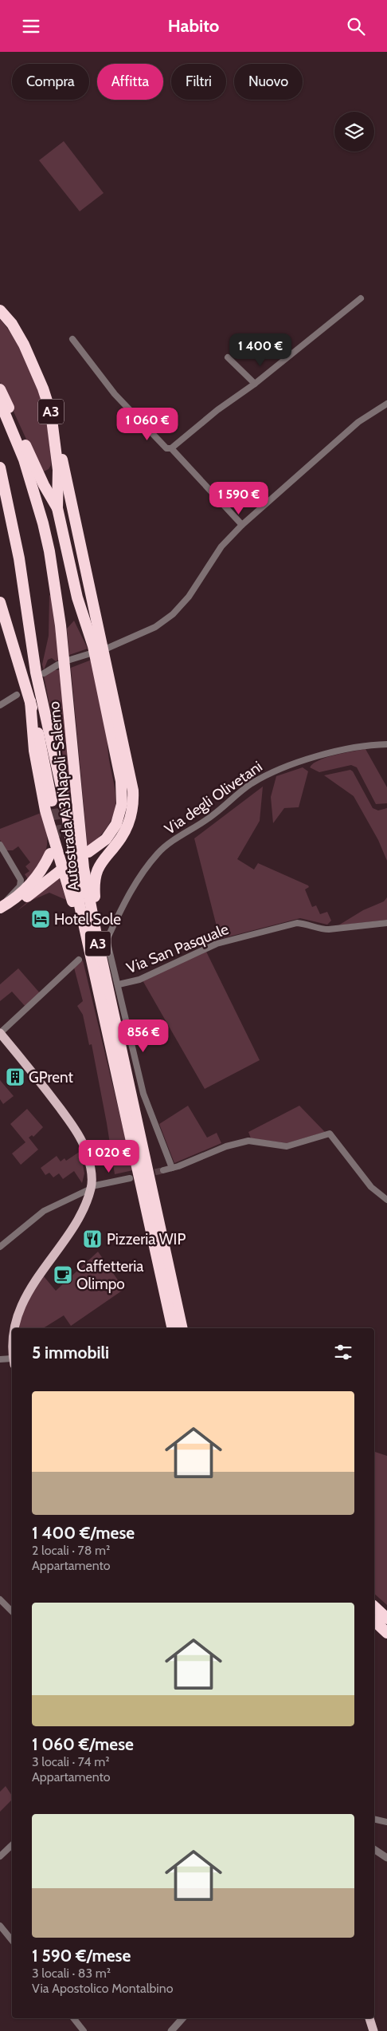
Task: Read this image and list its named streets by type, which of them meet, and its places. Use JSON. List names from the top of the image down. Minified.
{"streets":{"highway":["A3","Autostrada A3 Napoli-Salerno"],"street":["Via degli Olivetani","Via San Pasquale"]},"crossings":[["A3","Autostrada A3 Napoli-Salerno"],["A3","Via degli Olivetani"],["Autostrada A3 Napoli-Salerno","Via degli Olivetani"]],"places":{"hotel":["Hotel Sole"],"building":["GPrent"],"restaurant":["Pizzeria WIP"],"cafe":["Caffetteria Olimpo"]},"page":{"header":"Habito","chip":["Compra","Affitta","Filtri","Nuovo"],"price":["1 400 €","1 060 €","1 590 €","856 €","1 020 €"],"heading":"5 immobili","list":[{"name":"1 400 €/mese","note":"2 locali · 78 m² · Appartamento"},{"name":"1 060 €/mese","note":"3 locali · 74 m² · Appartamento"},{"name":"1 590 €/mese","note":"3 locali · 83 m² · Via Apostolico Montalbino"}]}}
